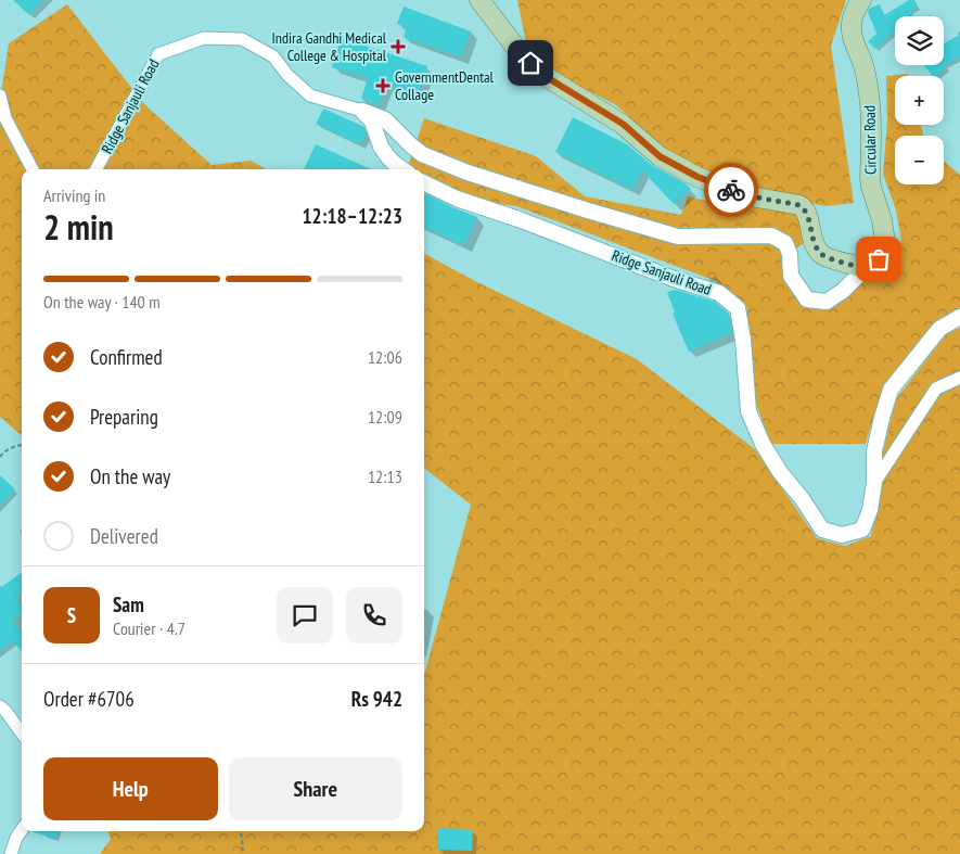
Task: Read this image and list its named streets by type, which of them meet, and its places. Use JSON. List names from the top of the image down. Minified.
{"streets":{"main road":["Circular Road"],"street":["Ridge Sanjauli Road"]},"places":{"health":["Indira Gandhi Medical College & Hospital","GovernmentDental Collage"]},"page":{"map_buttons":["+","−"],"heading":["2 min","Arriving in","12:18–12:23"],"panel":["Sam","Courier · 4.7","Order #6706","Rs 942"],"bar":"On the way · 140 m","list":[["Confirmed","12:06"],["Preparing","12:09"],["On the way","12:13"],"Delivered"],"round":"S","buttons":["Help","Share"]}}
